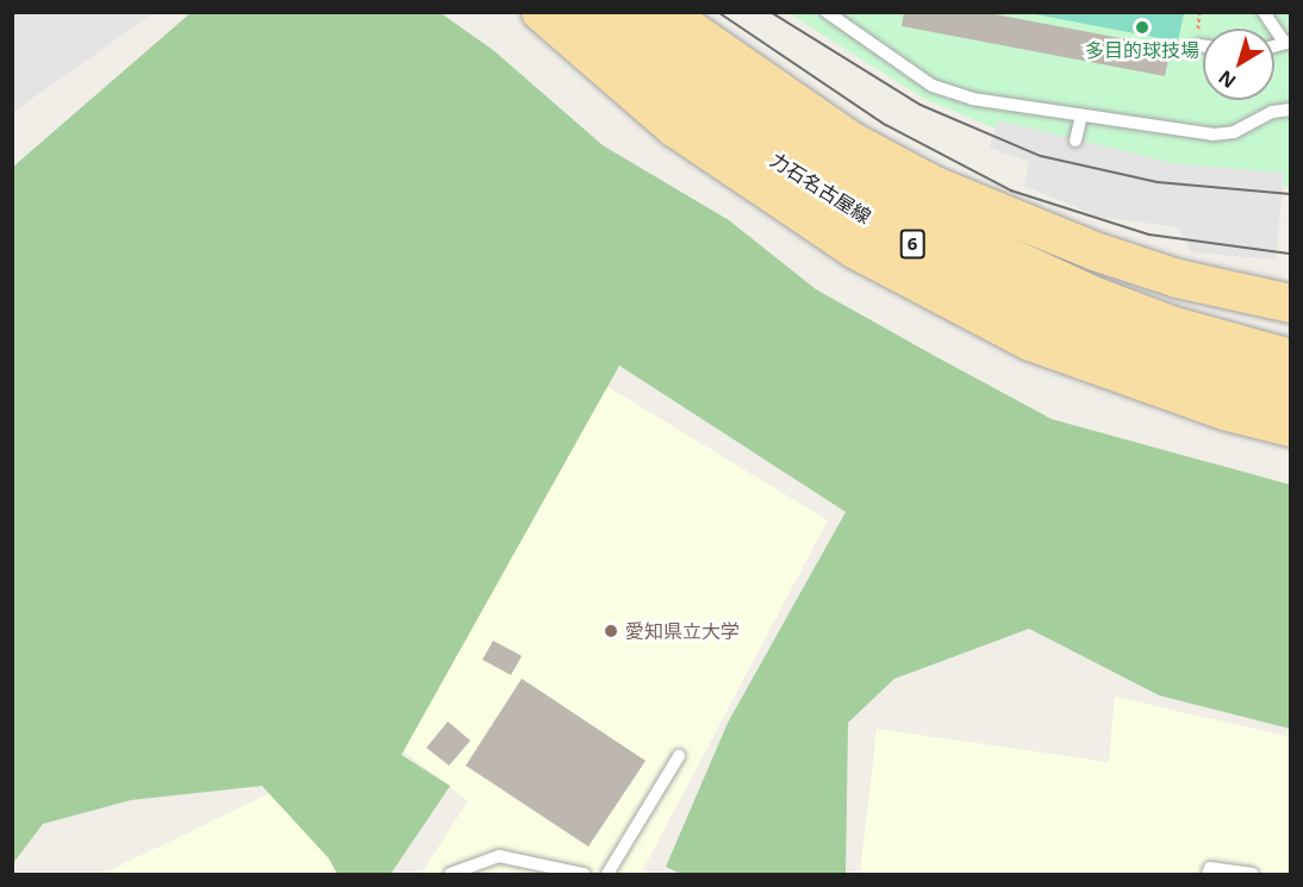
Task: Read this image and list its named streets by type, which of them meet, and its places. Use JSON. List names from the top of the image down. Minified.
{"streets":{"main road":["力石名古屋線","6"]},"places":["多目的球技場","愛知県立大学"],"north":"bottom left"}
